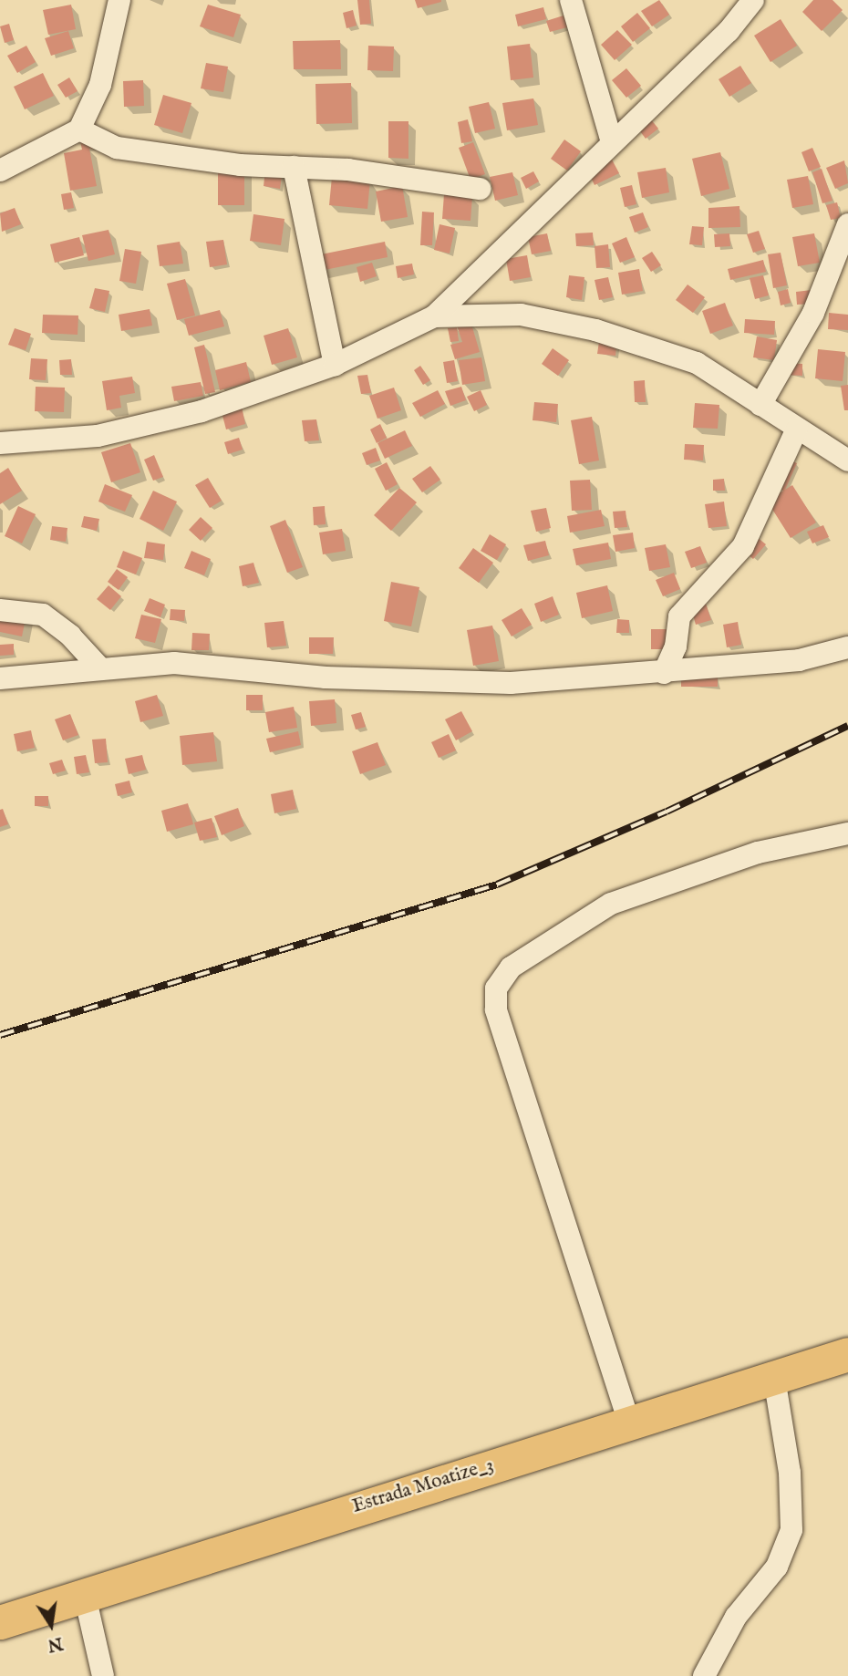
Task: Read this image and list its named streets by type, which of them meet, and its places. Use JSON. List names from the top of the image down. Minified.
{"streets":{"highway":["Estrada Moatize_3"]},"north":"bottom"}
